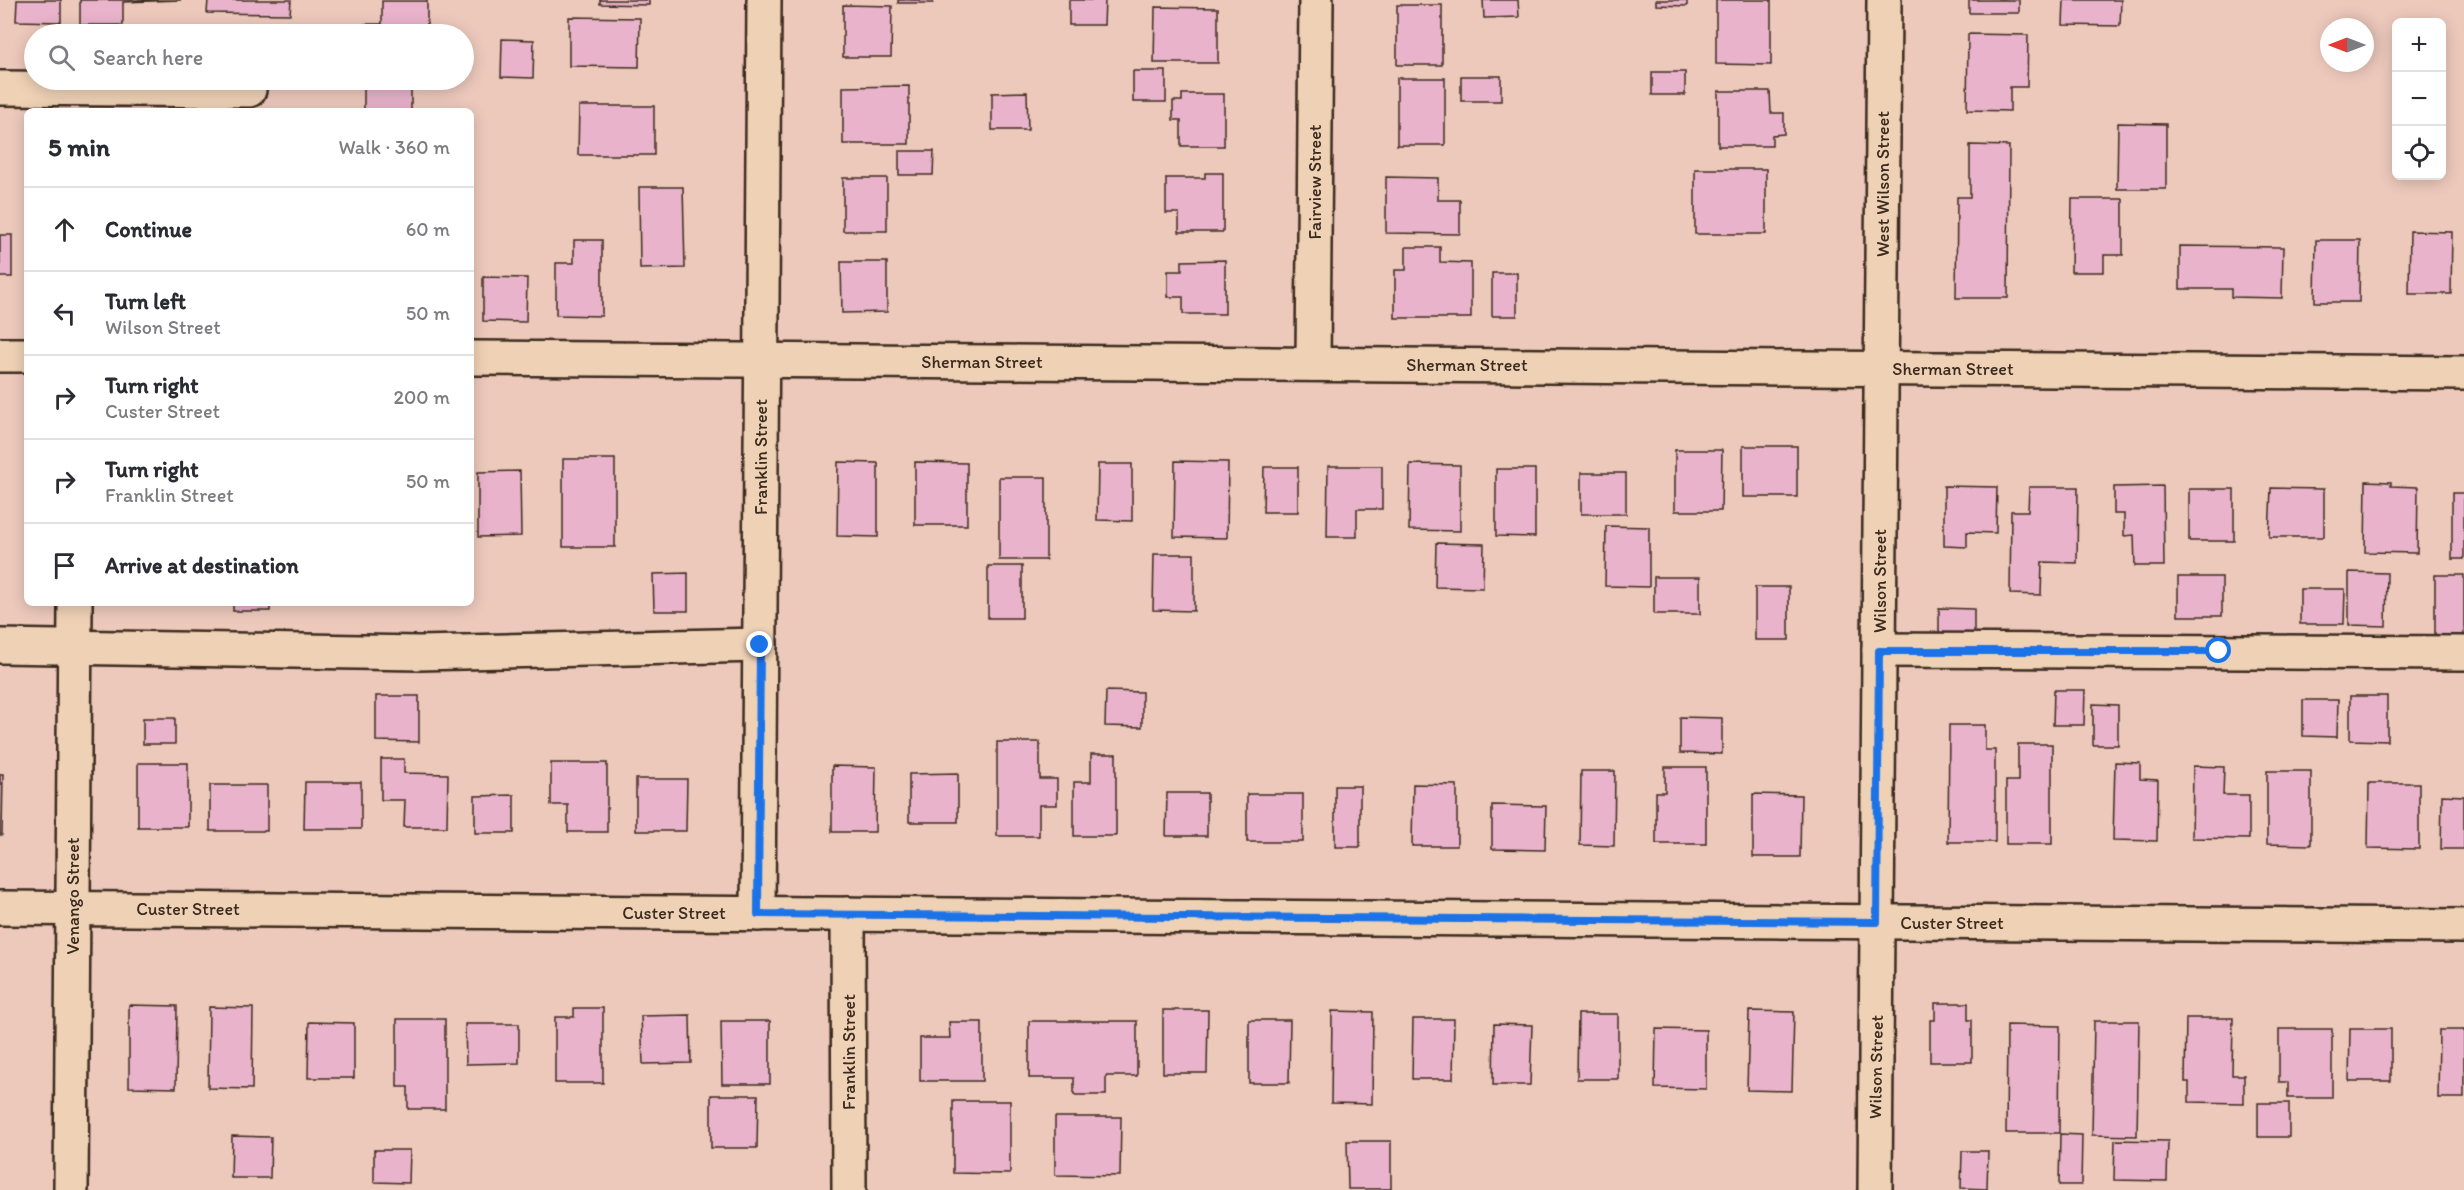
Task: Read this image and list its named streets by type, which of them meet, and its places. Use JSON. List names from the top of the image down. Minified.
{"streets":{"street":["Fairview Street","West Wilson Street","Sherman Street","Franklin Street","Wilson Street","Venango Street","Custer Street"]},"crossings":[["Fairview Street","Sherman Street"],["West Wilson Street","Sherman Street"],["West Wilson Street","Wilson Street"],["Sherman Street","Franklin Street"],["Sherman Street","Wilson Street"],["Franklin Street","Custer Street"],["Wilson Street","Custer Street"],["Venango Street","Custer Street"]],"north":"left","page":{"map_buttons":["+","−"],"search":"Search here","heading":["5 min","Walk · 360 m"],"list":[["Continue","60 m"],["Turn left","Wilson Street","50 m"],["Turn right","Custer Street","200 m"],["Turn right","Franklin Street","50 m"],"Arrive at destination"]}}
